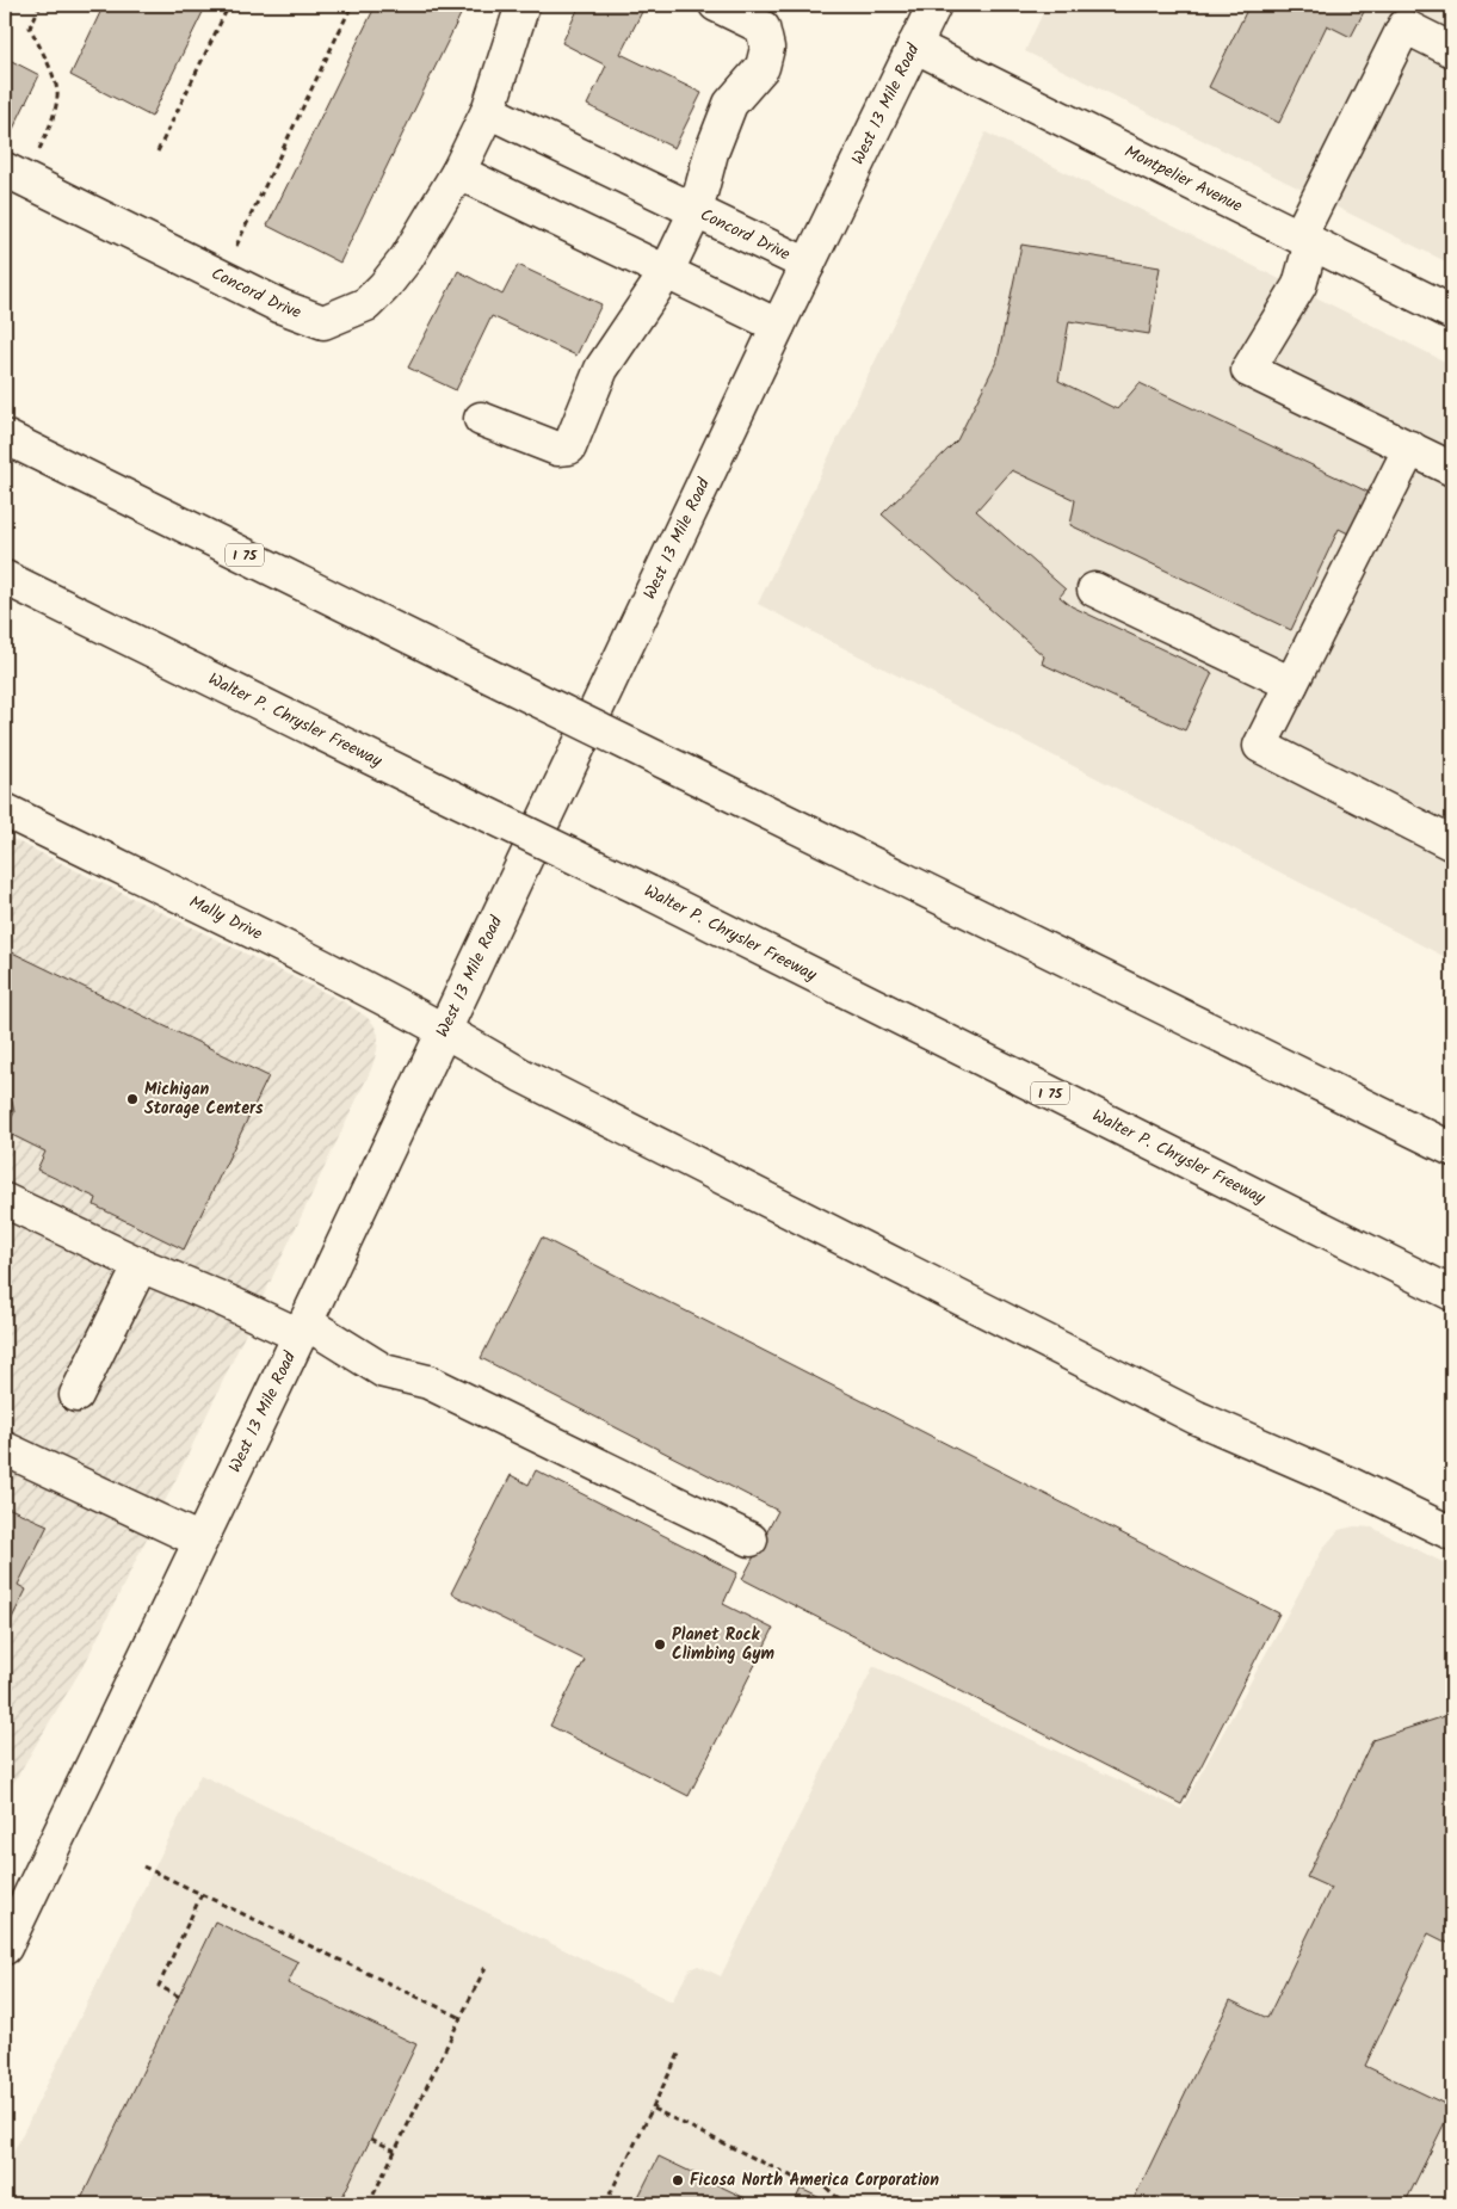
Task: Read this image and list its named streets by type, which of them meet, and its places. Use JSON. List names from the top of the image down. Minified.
{"streets":{"main road":["West 13 Mile Road","Montpelier Avenue","Concord Drive","I 75","Walter P. Chrysler Freeway","Mally Drive"]},"crossings":[["West 13 Mile Road","Montpelier Avenue"],["West 13 Mile Road","Concord Drive"],["West 13 Mile Road","Mally Drive"]],"places":["Michigan Storage Centers","Planet Rock Climbing Gym","Ficosa North America Corporation"]}
